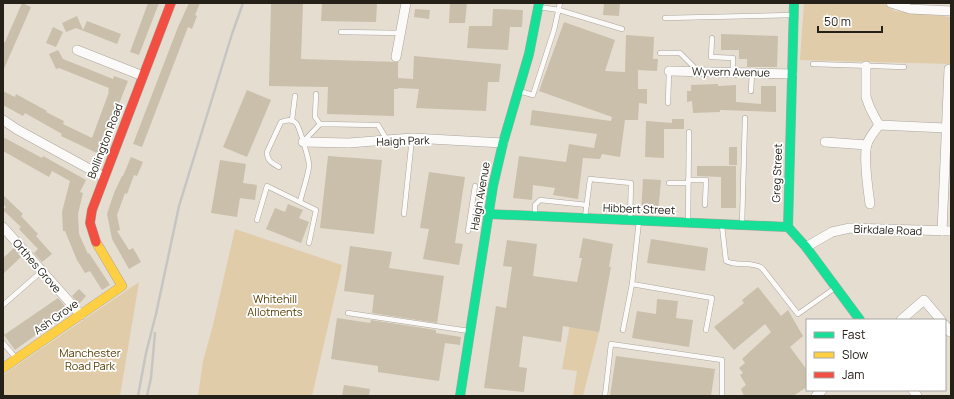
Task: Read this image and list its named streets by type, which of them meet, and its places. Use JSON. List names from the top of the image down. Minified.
{"streets":{"street":["Wyvern Avenue","Bollington Road","Haigh Park","Greg Street","Haigh Avenue","Hibbert Street","Birkdale Road","Orthes Grove","Ash Grove"]},"crossings":[["Wyvern Avenue","Greg Street"],["Bollington Road","Ash Grove"],["Haigh Park","Haigh Avenue"],["Greg Street","Hibbert Street"],["Haigh Avenue","Hibbert Street"],["Orthes Grove","Ash Grove"]],"parks":["Whitehill Allotments","Manchester Road Park"],"legend":["Fast","Slow","Jam"],"scale_bar":"50 m"}
